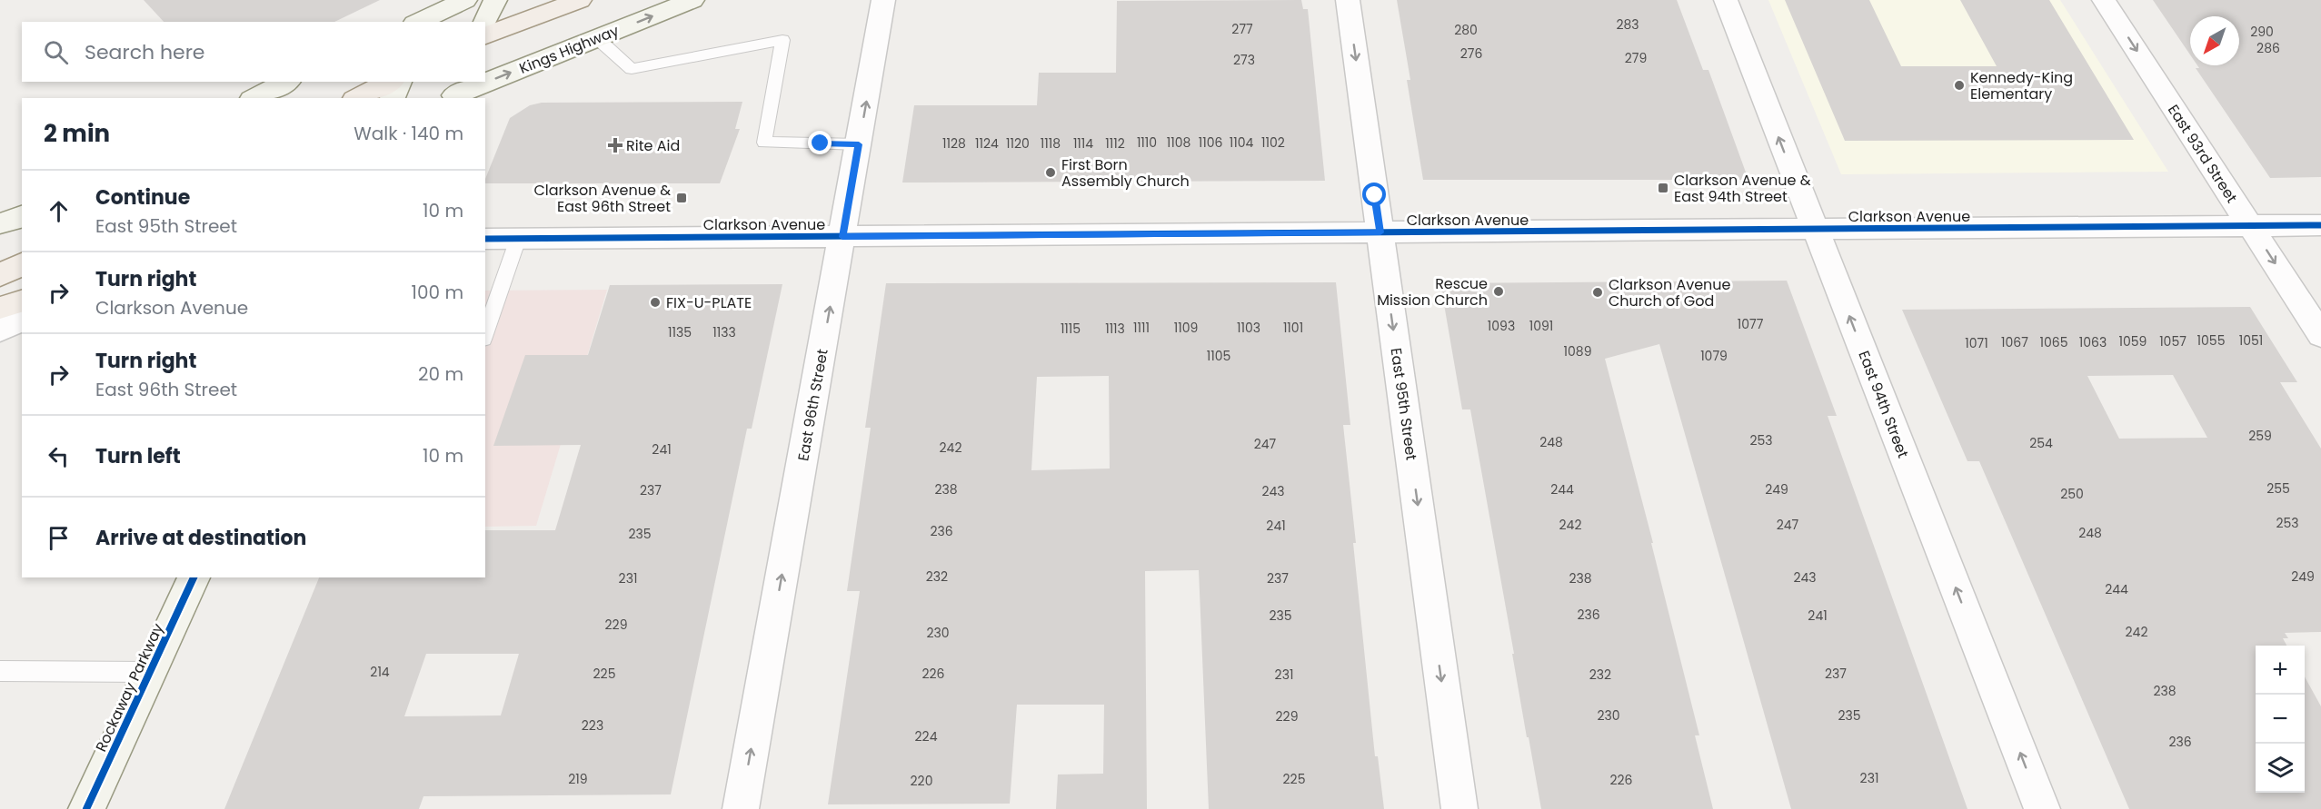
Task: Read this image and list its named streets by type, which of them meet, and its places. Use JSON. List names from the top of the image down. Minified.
{"streets":{"street":["Kings Highway","East 93rd Street","Clarkson Avenue","East 95th Street","East 94th Street","East 96th Street","Rockaway Parkway"]},"crossings":[["East 93rd Street","Clarkson Avenue"],["Clarkson Avenue","East 95th Street"],["Clarkson Avenue","East 94th Street"],["Clarkson Avenue","East 96th Street"]],"one_way":["Kings Highway","East 93rd Street","East 95th Street","East 94th Street","East 96th Street"],"places":{"other":["Kennedy-King Elementary","First Born Assembly Church","Rescue Mission Church","Clarkson Avenue Church of God","FIX-U-PLATE"],"health":["Rite Aid"],"transit":["Clarkson Avenue & East 94th Street","Clarkson Avenue & East 96th Street"]},"house_numbers":["283","277","280","290","286","276","279","273","1110","1108","1106","1104","1102","1128","1124","1120","1118","1114","1112","1077","1093","1091","1111","1109","1103","1101","1115","1113","1135","1133","1055","1051","1059","1057","1067","1065","1063","1071","1089","1105","1079","259","253","248","254","247","242","241","255","238","244","249","237","243","250","253","242","247","241","236","248","235","232","249","243","231","237","238","244","236","235","241","229","242","230","214","225","226","237","231","232","238","230","235","229","223","224","236","231","219","225","226","220"],"north":"bottom left","page":{"search":"Search here","heading":["2 min","Walk · 140 m"],"list":[["Continue","East 95th Street","10 m"],["Turn right","Clarkson Avenue","100 m"],["Turn right","East 96th Street","20 m"],["Turn left","10 m"],"Arrive at destination"],"map_buttons":["+","−"]}}
